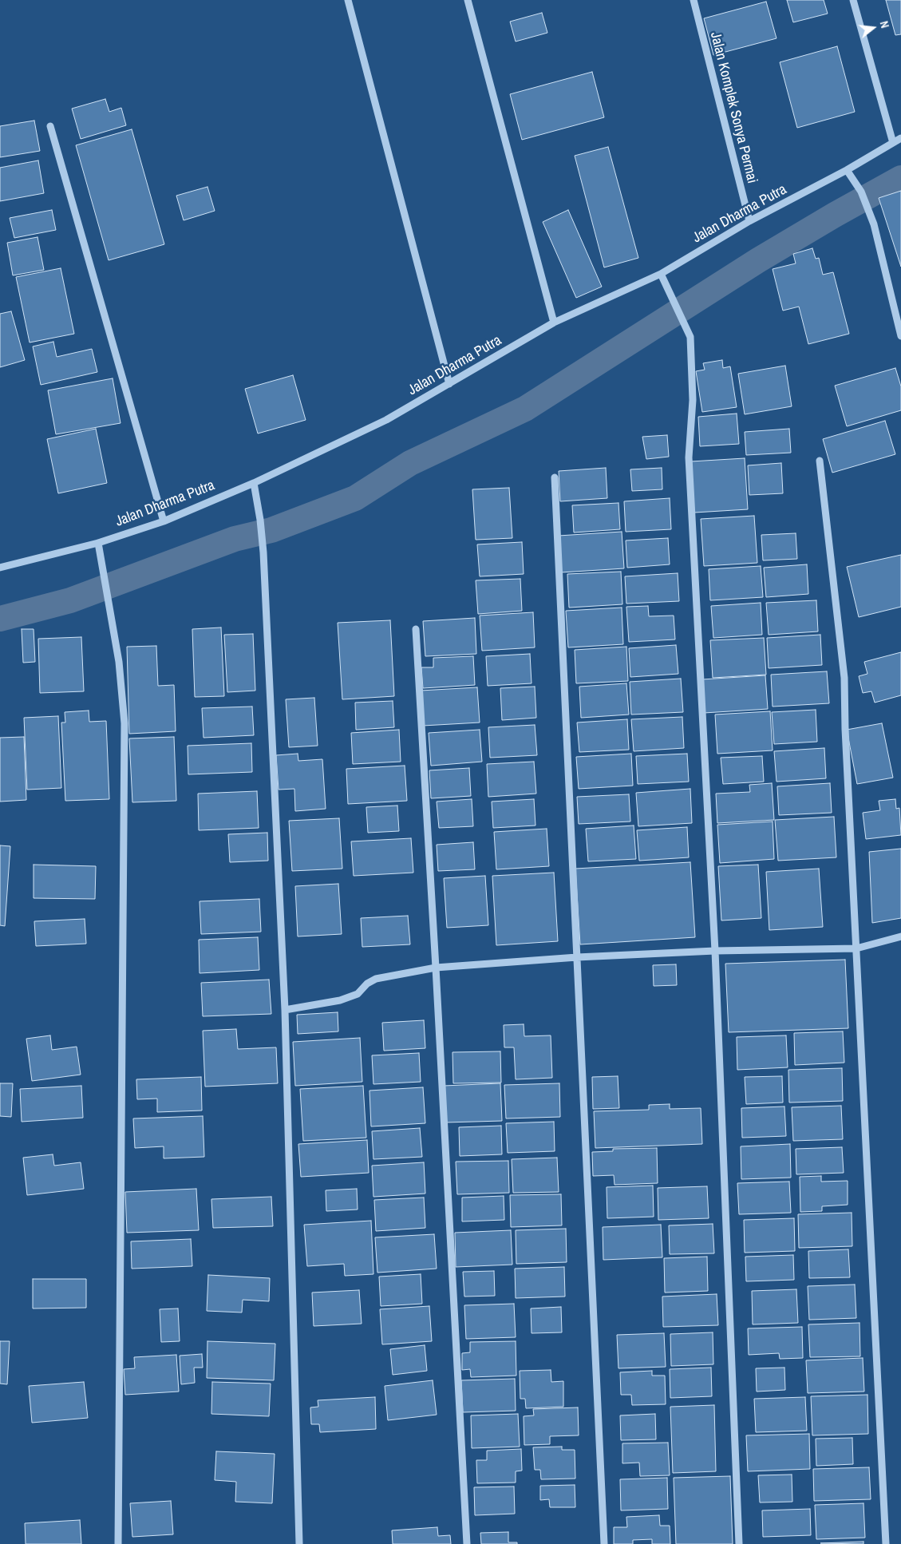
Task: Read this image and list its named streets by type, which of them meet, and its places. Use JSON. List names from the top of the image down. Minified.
{"streets":{"street":["Jalan Komplek Sonya Permai","Jalan Dharma Putra"]},"crossings":[["Jalan Komplek Sonya Permai","Jalan Dharma Putra"]],"north":"right"}
